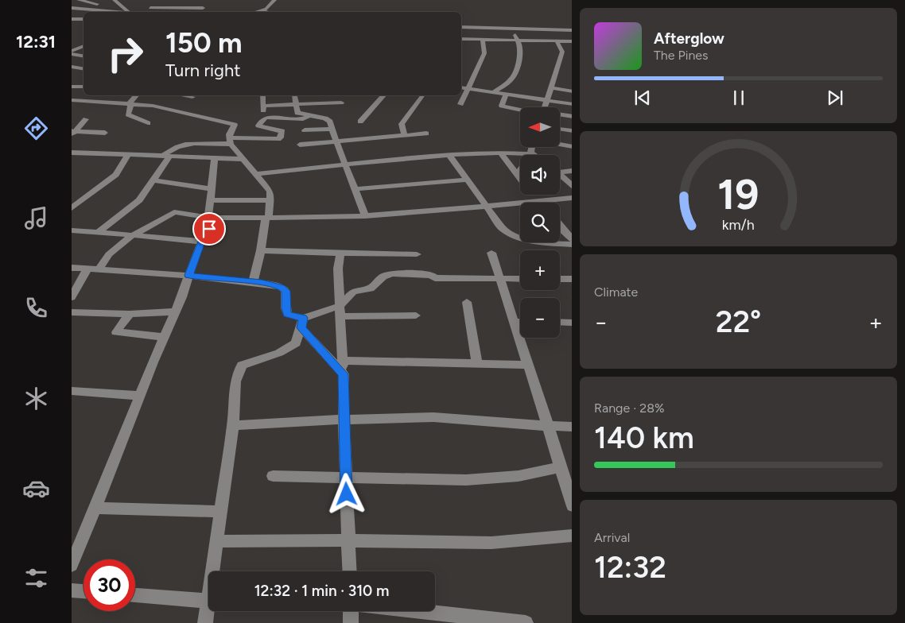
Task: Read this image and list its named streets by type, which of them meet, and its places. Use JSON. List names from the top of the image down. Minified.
{"north":"left","page":{"tabs":"12:31","turn":["150 m","Turn right"],"song":["Afterglow","The Pines"],"map_buttons":["+","−"],"tile":["Climate",["Range · 28%","140 km"],["Arrival","12:32"]],"heat":["−","22°","+"],"limit":"30","trip":"12:32 · 1 min · 310 m","gauge":["19","km/h"]}}
